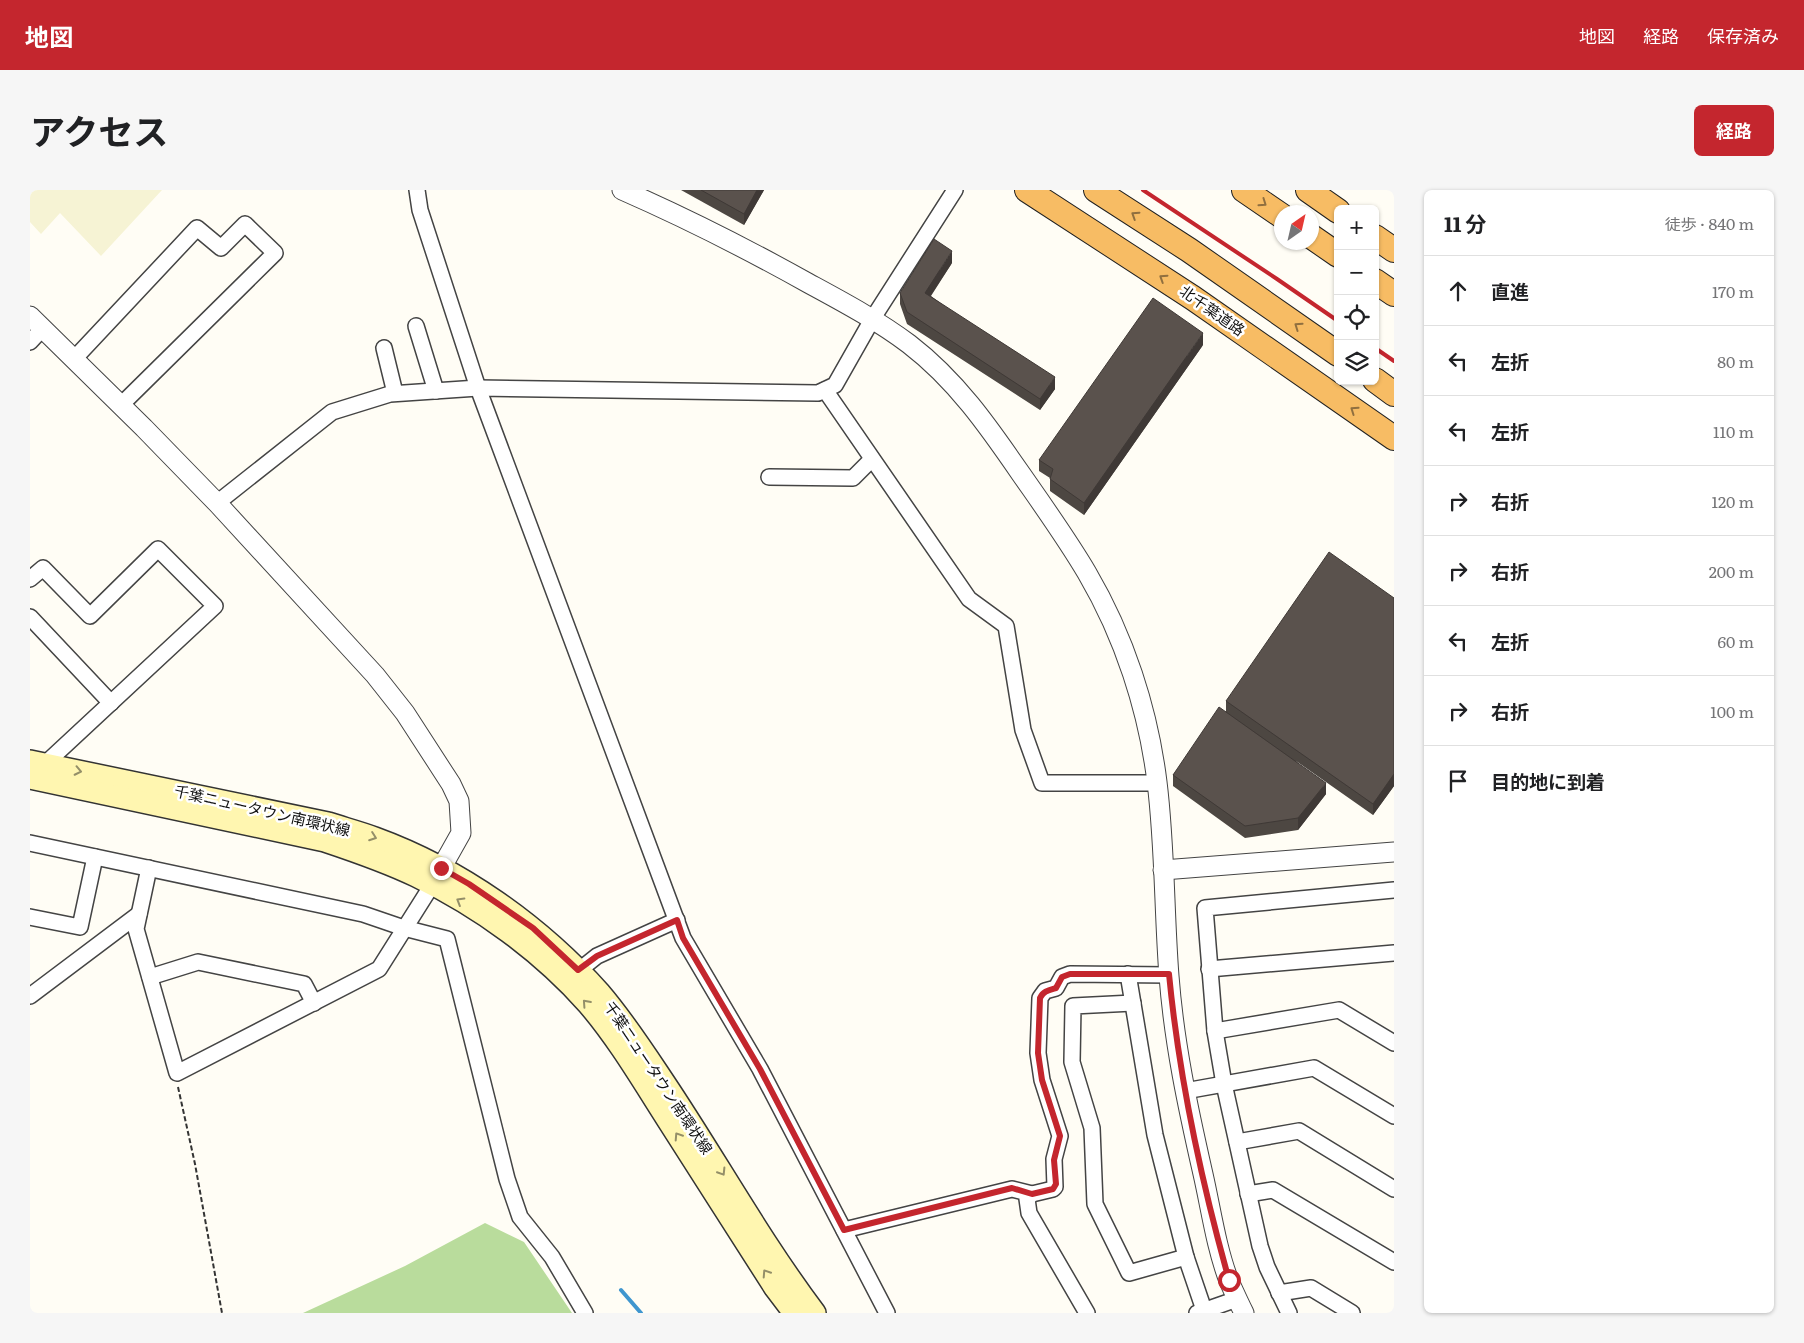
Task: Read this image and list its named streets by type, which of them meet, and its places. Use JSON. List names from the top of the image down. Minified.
{"streets":{"highway":["北千葉道路"],"main road":["千葉ニュータウン南環状線"]},"north":"top right","page":{"header":"地図","nav":["地図","経路","保存済み"],"title":"アクセス","buttons":"経路","heading":["11 分","徒歩 · 840 m"],"map_buttons":["+","−"],"list":[["直進","170 m"],["左折","80 m"],["左折","110 m"],["右折","120 m"],["右折","200 m"],["左折","60 m"],["右折","100 m"],"目的地に到着"]}}
